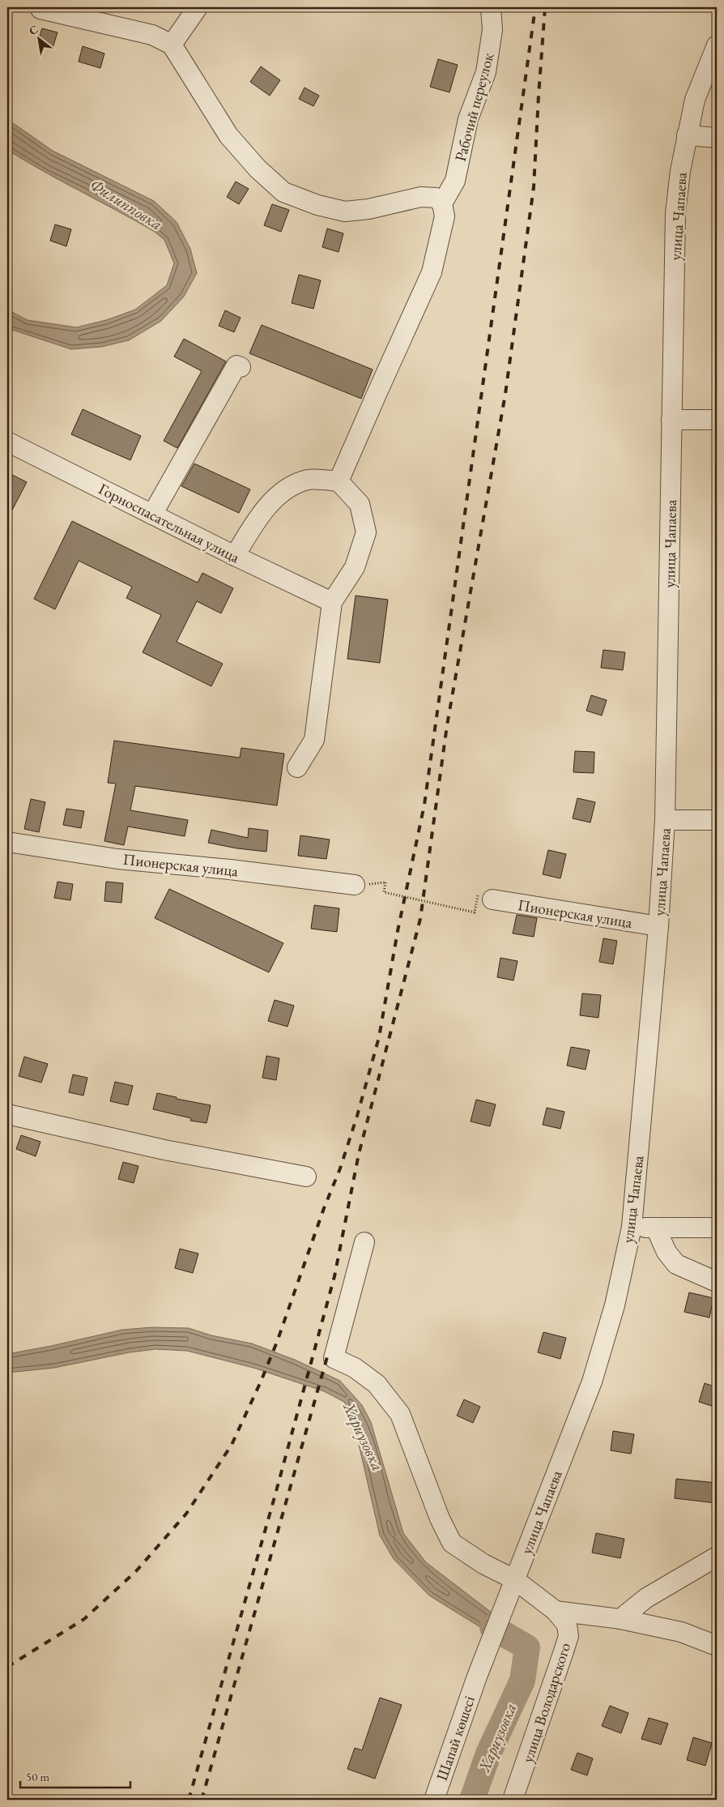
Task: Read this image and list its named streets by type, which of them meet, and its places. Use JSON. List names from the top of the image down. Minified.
{"streets":{"street":["Рабочий переулок","улица Чапаева","Горноспасательная улица","Пионерская улица","улица Володарского","Шапай көшесі"]},"crossings":[["улица Чапаева","Пионерская улица"],["улица Чапаева","улица Володарского"],["улица Чапаева","Шапай көшесі"]],"water":["Филипповка","Хариузовка"],"scale_bar":"50 m","north":"top left"}
